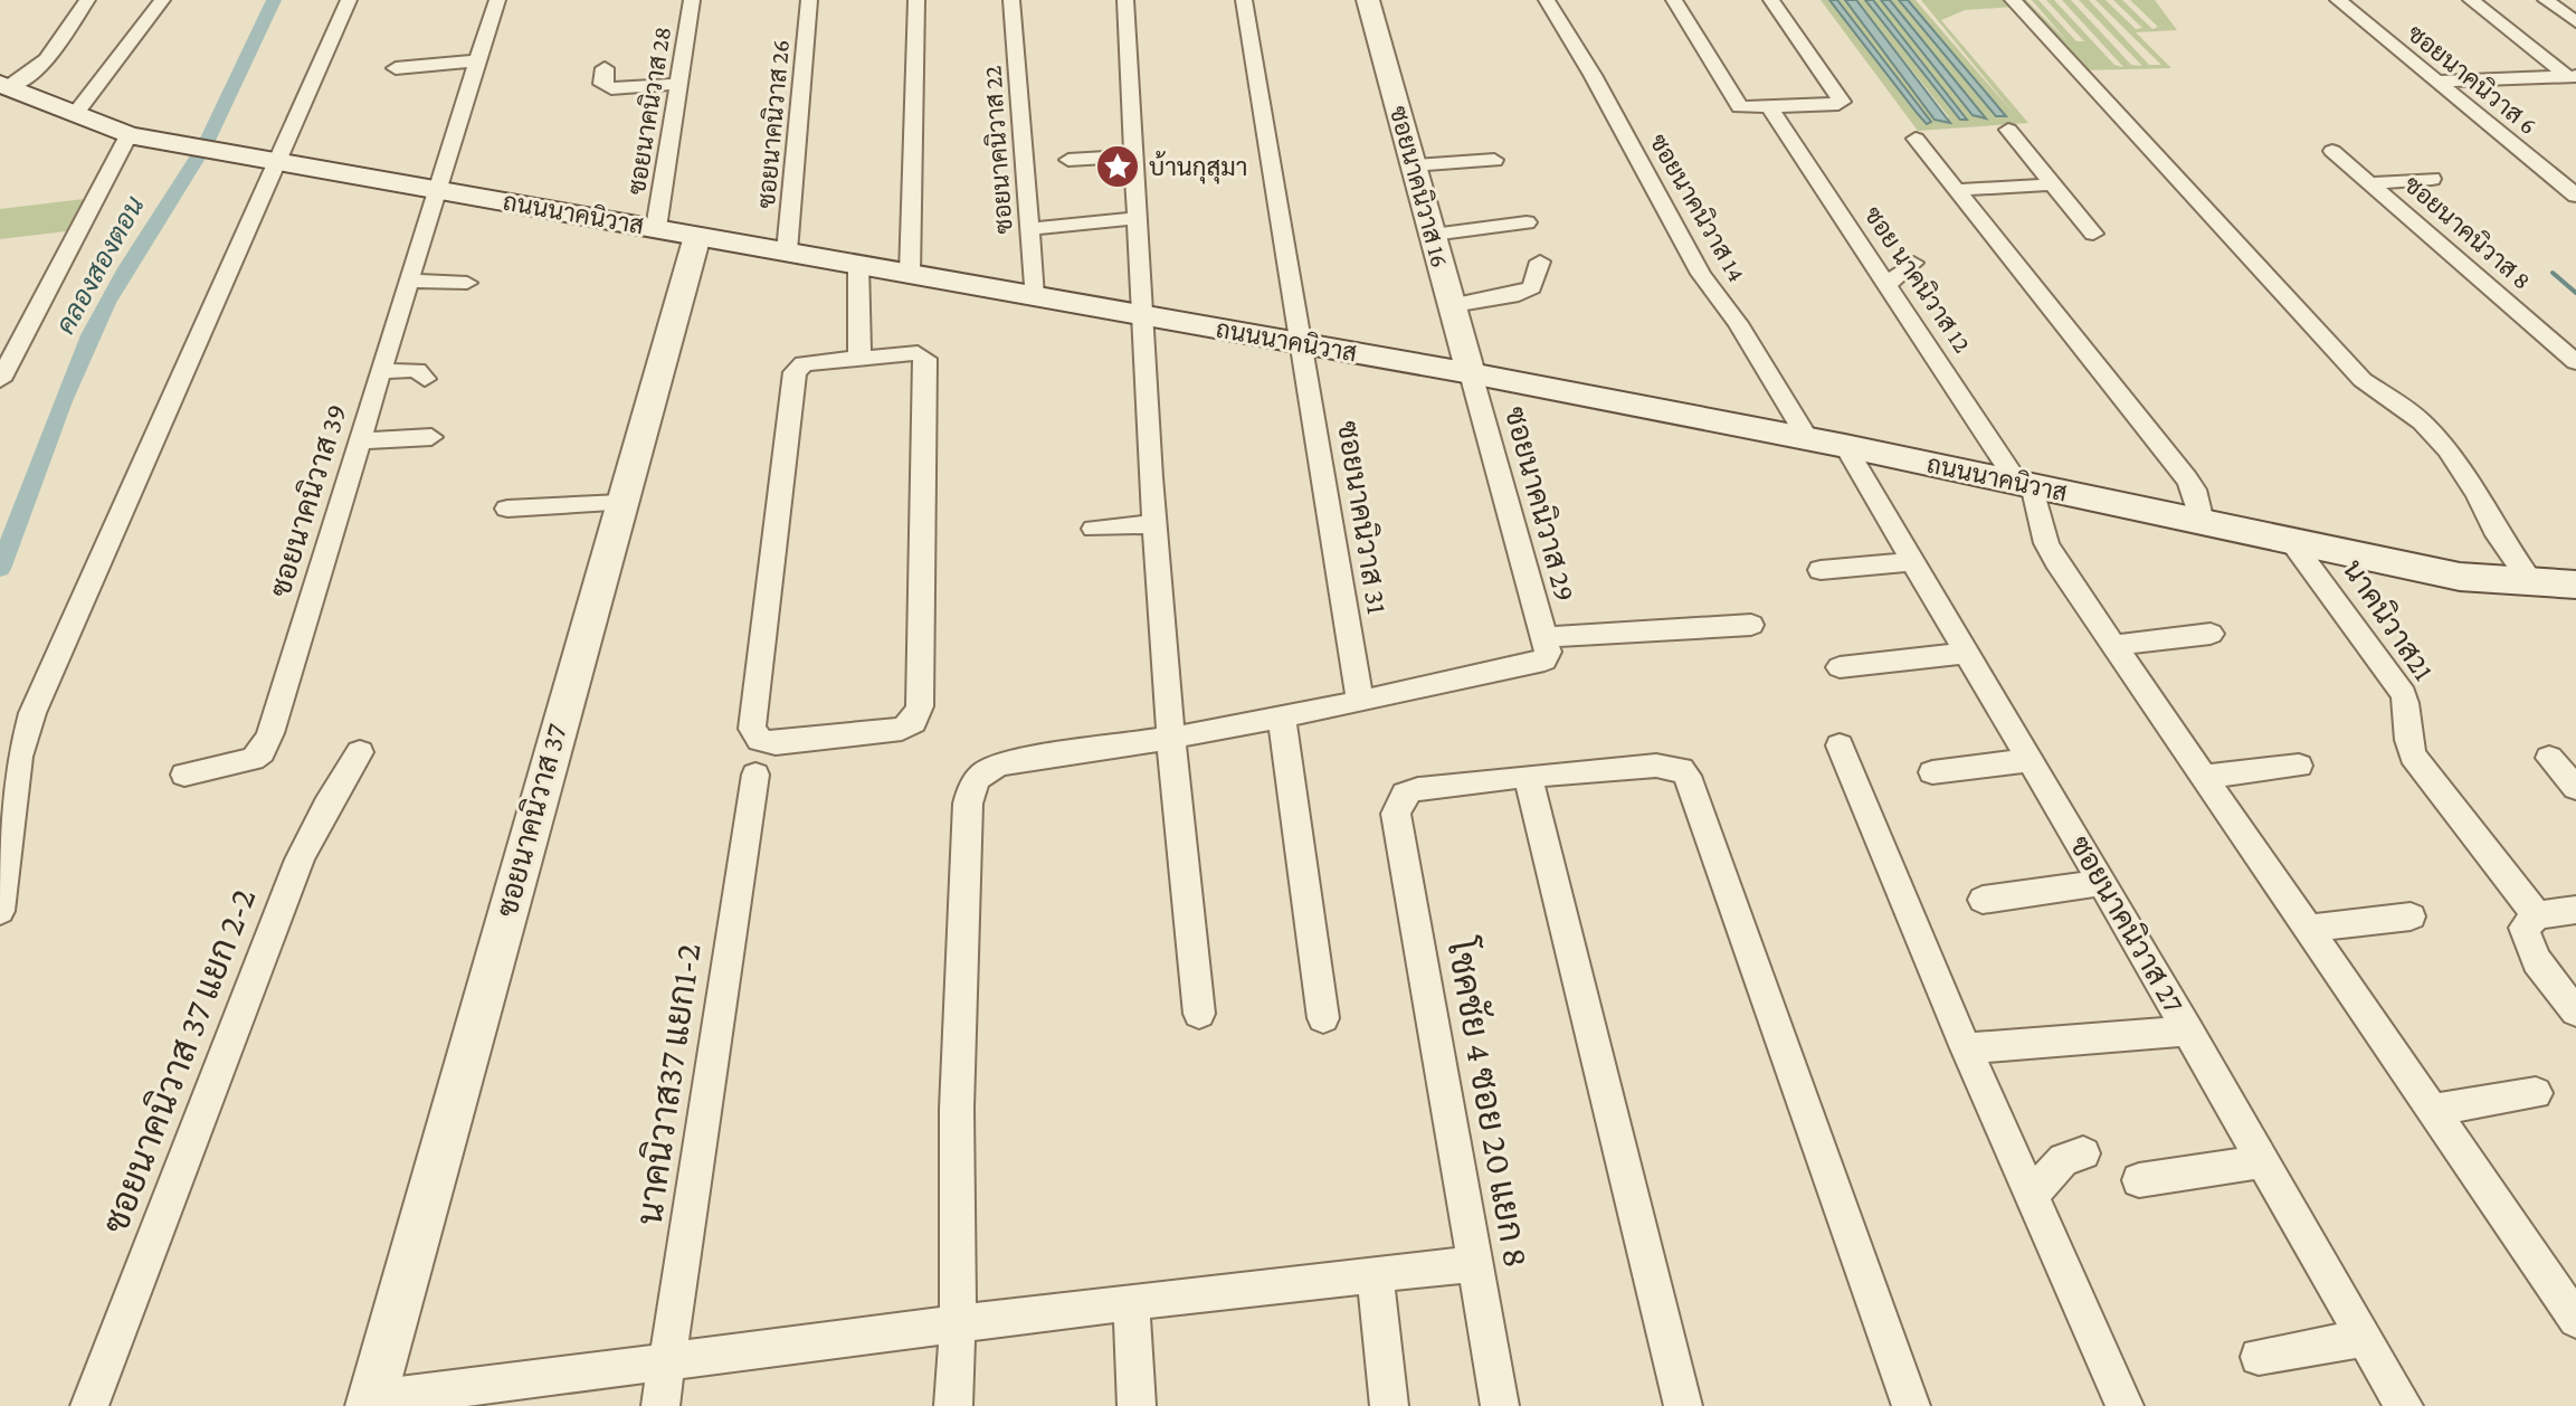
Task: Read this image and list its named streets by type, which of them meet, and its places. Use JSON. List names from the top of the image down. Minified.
{"streets":{"main road":["ถนนนาคนิวาส"],"street":["ซอยนาคนิวาส 6","ซอยนาคนิวาส 28","ซอยนาคนิวาส 26","ซอยนาคนิวาส 22","ซอยนาคนิวาส 16","ซอยนาคนิวาส 14","ซอยนาคนิวาส 8","ซอย นาคนิวาส 12","ซอยนาคนิวาส 39","ซอยนาคนิวาส 29","ซอยนาคนิวาส 31","นาคนิวาส21","ซอยนาคนิวาส 37","ซอยนาคนิวาส 27","ซอยนาคนิวาส 37 แยก 2-2","นาคนิวาส37 แยก1-2","โชคชัย 4 ซอย 20 แยก 8"]},"crossings":[["ซอยนาคนิวาส 28","ถนนนาคนิวาส"],["ซอยนาคนิวาส 26","ถนนนาคนิวาส"],["ซอยนาคนิวาส 22","ถนนนาคนิวาส"],["ซอยนาคนิวาส 16","ถนนนาคนิวาส"],["ซอยนาคนิวาส 16","ซอยนาคนิวาส 29"],["ซอยนาคนิวาส 14","ถนนนาคนิวาส"],["ถนนนาคนิวาส","ซอย นาคนิวาส 12"],["ถนนนาคนิวาส","ซอยนาคนิวาส 39"],["ถนนนาคนิวาส","ซอยนาคนิวาส 29"],["ถนนนาคนิวาส","ซอยนาคนิวาส 31"],["ถนนนาคนิวาส","นาคนิวาส21"],["ถนนนาคนิวาส","ซอยนาคนิวาส 37"],["ถนนนาคนิวาส","ซอยนาคนิวาส 27"]],"water":["คลองสองตอน"],"places":{"place":["บ้านกุสุมา"]}}
